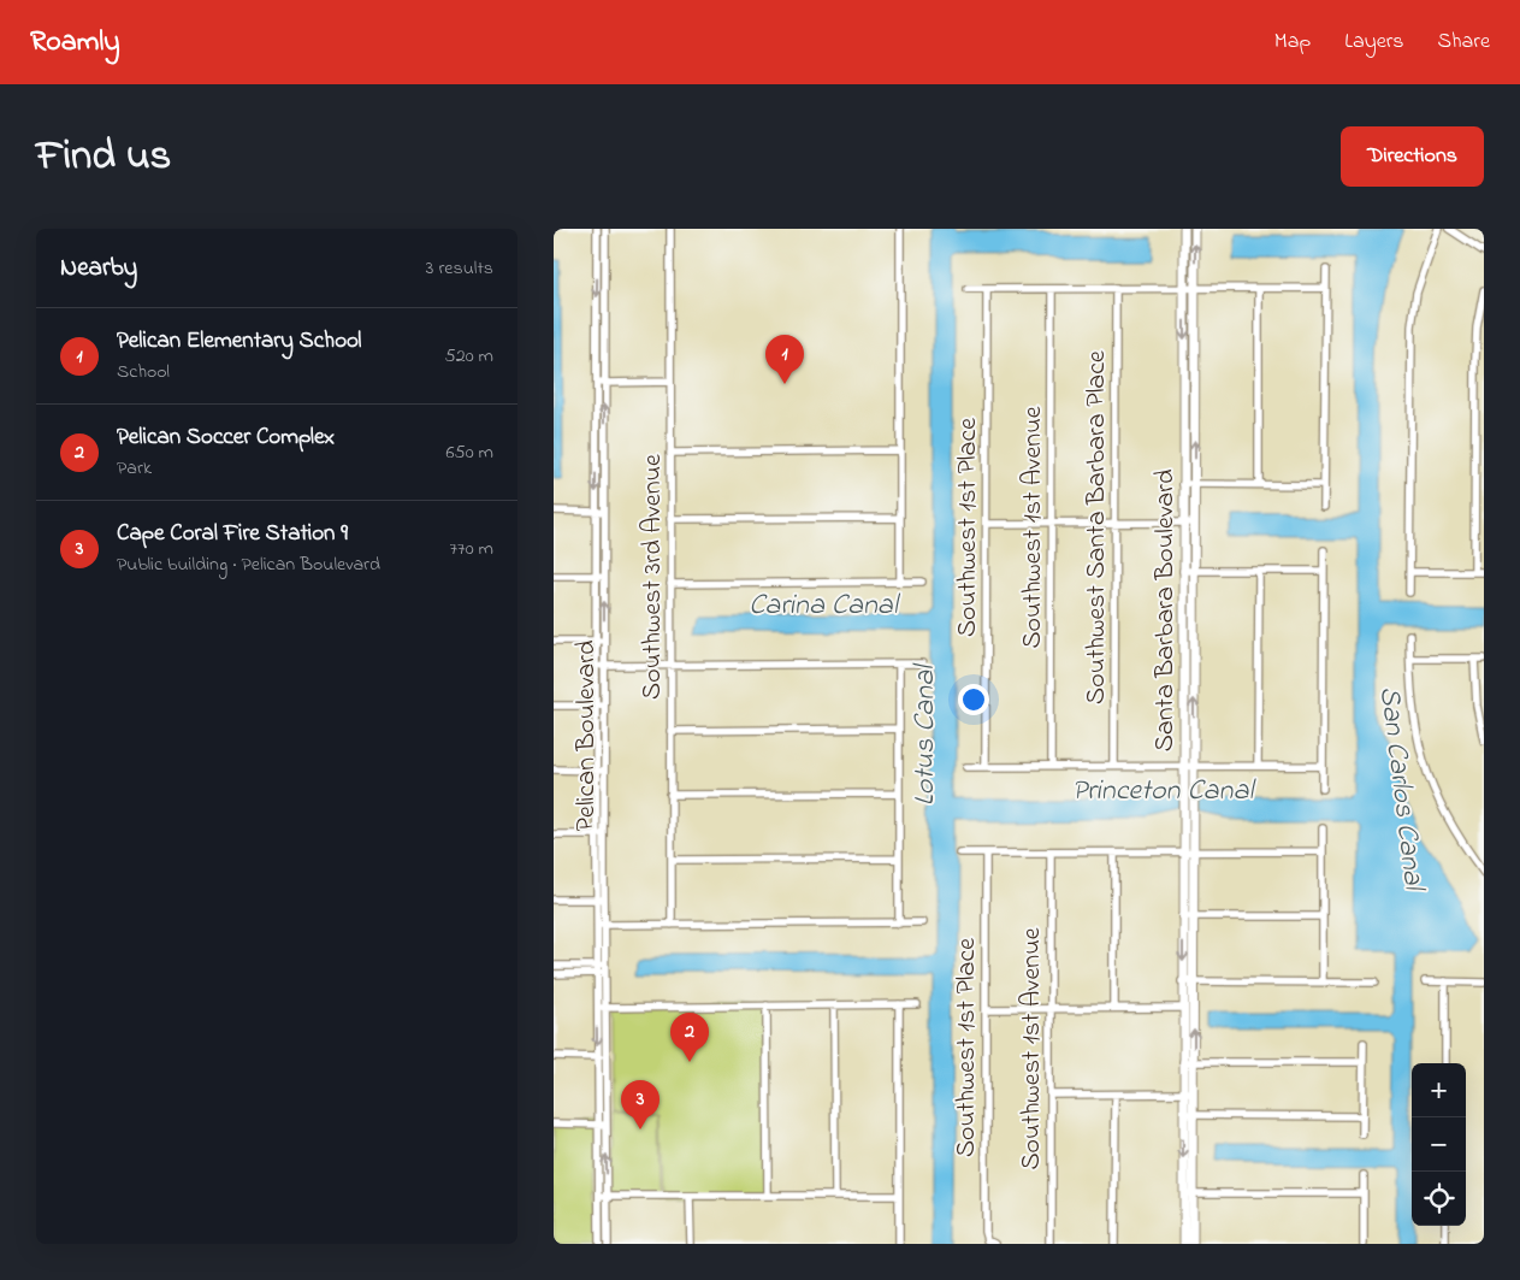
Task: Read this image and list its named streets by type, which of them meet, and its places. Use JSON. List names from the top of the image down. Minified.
{"streets":{"main road":["Santa Barbara Boulevard"],"street":["Southwest 1st Place","Southwest 1st Avenue","Southwest Santa Barbara Place","Southwest 3rd Avenue","Pelican Boulevard"]},"water":["Carina Canal","Lotus Canal","San Carlos Canal","Princeton Canal"],"page":{"header":"Roamly","nav":["Map","Layers","Share"],"title":"Find us","buttons":"Directions","heading":["Nearby","3 results"],"list":[{"mark":"1","name":"Pelican Elementary School","note":"School","value":"520 m"},{"mark":"2","name":"Pelican Soccer Complex","note":"Park","value":"650 m"},{"mark":"3","name":"Cape Coral Fire Station 9","note":"Public building · Pelican Boulevard","value":"770 m"}],"pins":["1","2","3"],"map_buttons":["+","−"]}}
